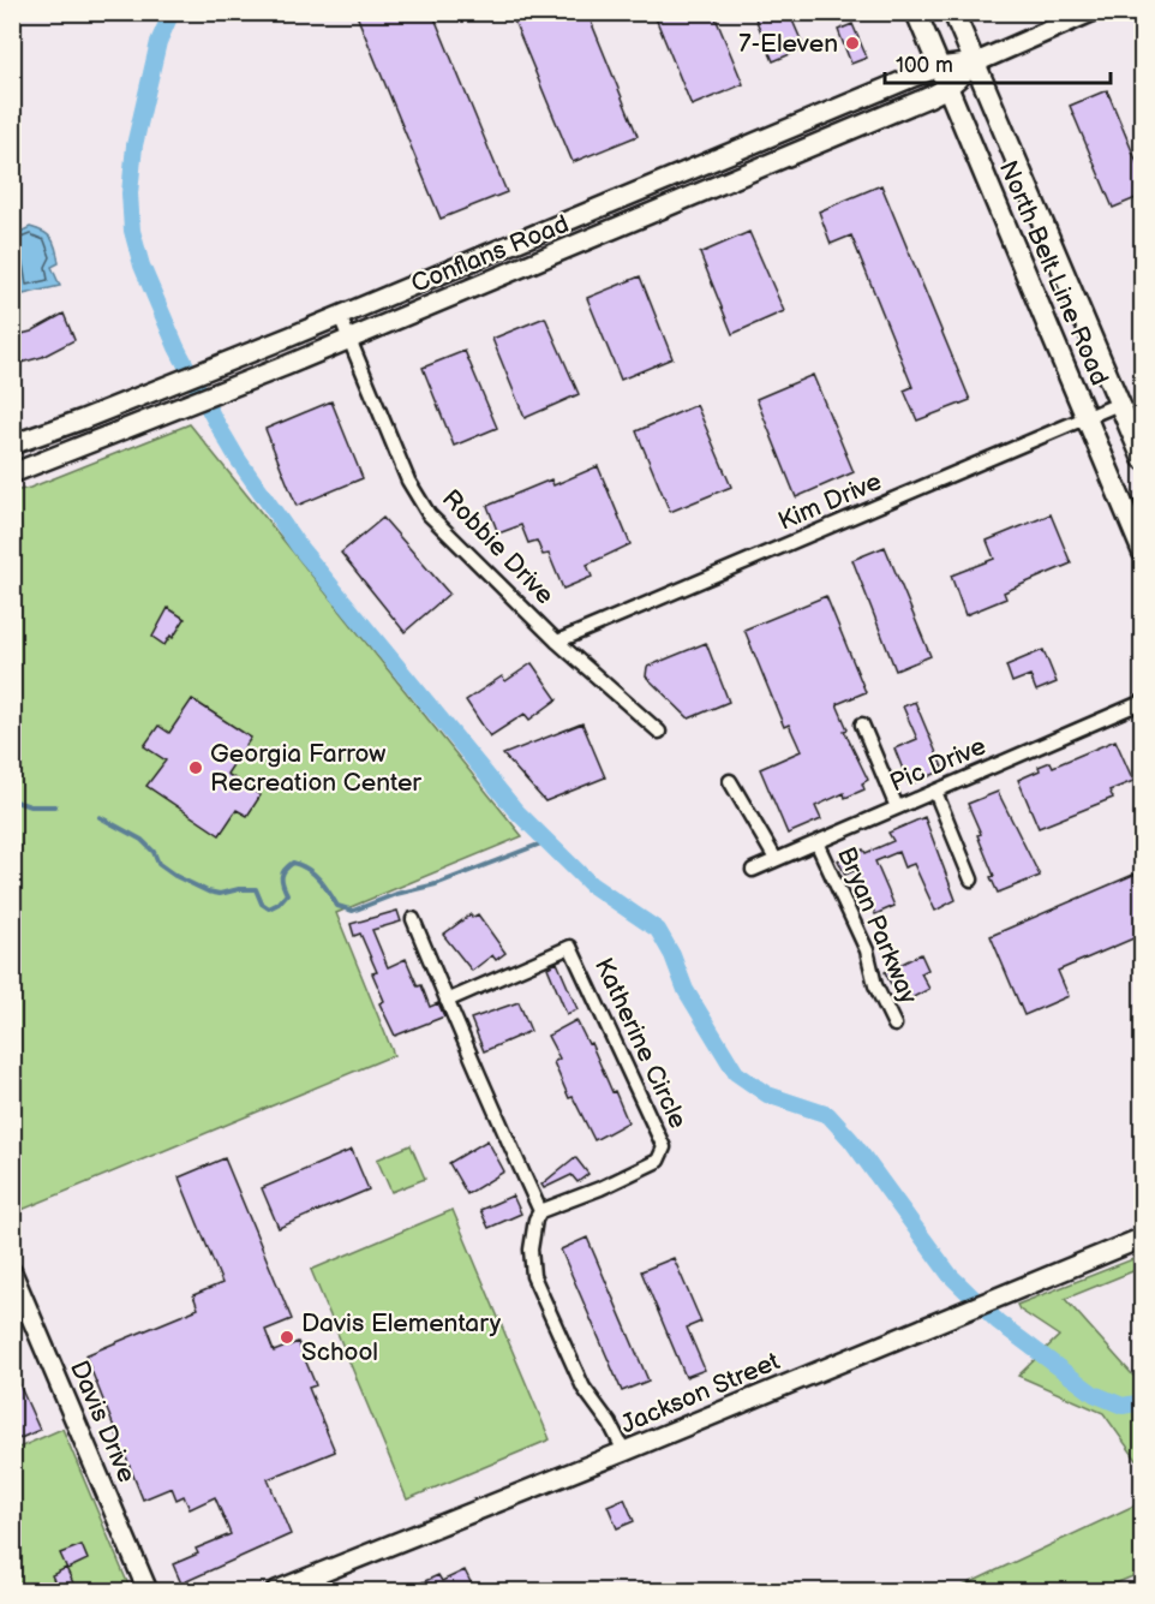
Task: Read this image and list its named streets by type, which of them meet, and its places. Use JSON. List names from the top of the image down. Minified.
{"streets":{"main road":["Conflans Road","North Belt Line Road","Jackson Street","Davis Drive"],"street":["Kim Drive","Robbie Drive","Pic Drive","Bryan Parkway","Katherine Circle"]},"crossings":[["Conflans Road","North Belt Line Road"],["Conflans Road","Robbie Drive"],["North Belt Line Road","Kim Drive"],["Kim Drive","Robbie Drive"],["Pic Drive","Bryan Parkway"]],"places":["7-Eleven","Georgia Farrow Recreation Center","Davis Elementary School"],"scale_bar":"100 m"}
